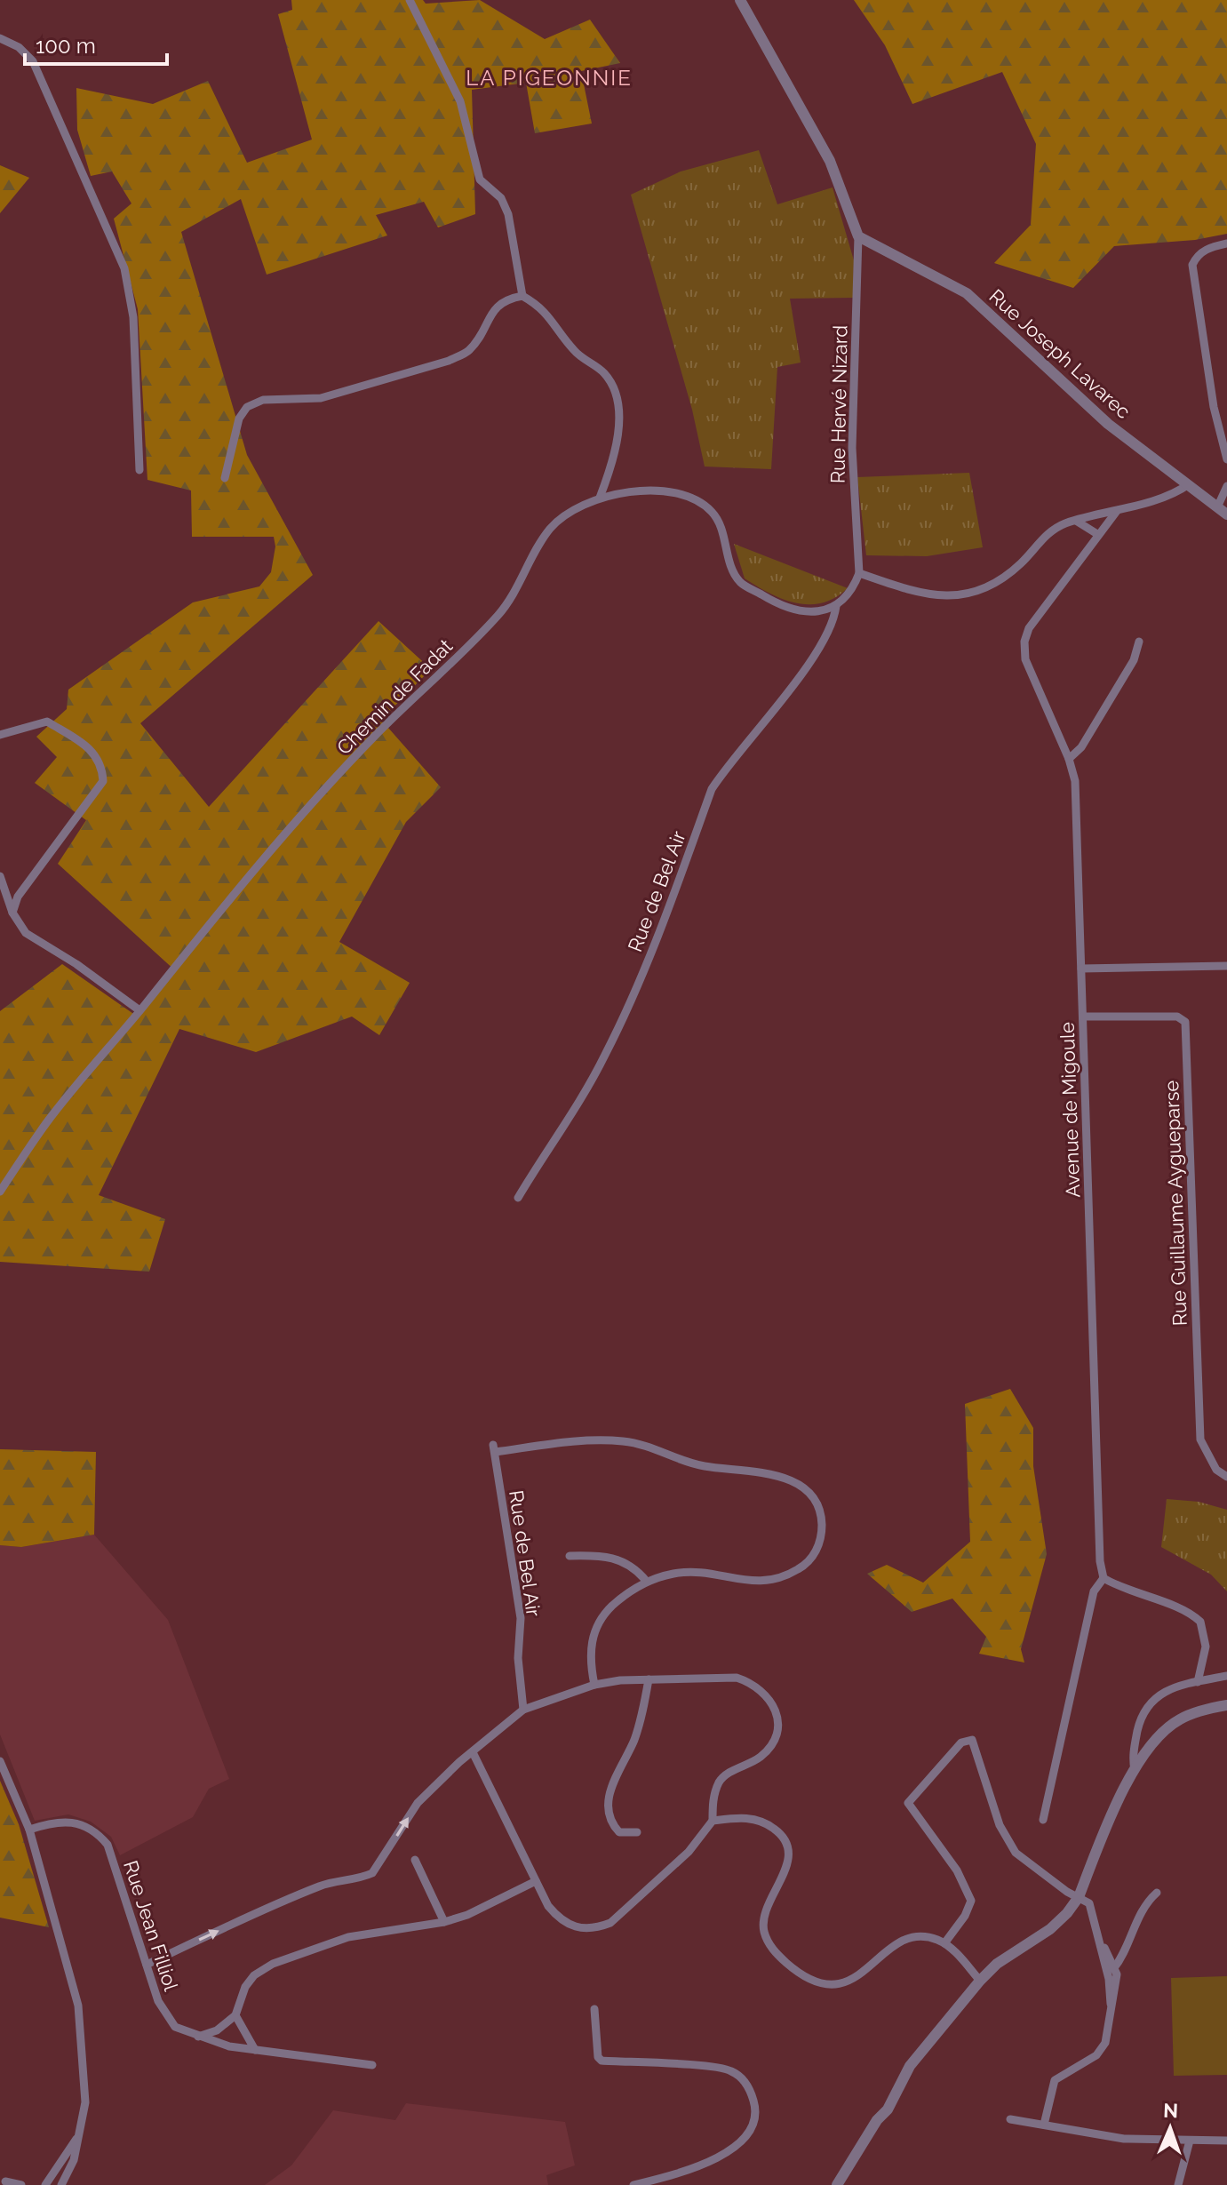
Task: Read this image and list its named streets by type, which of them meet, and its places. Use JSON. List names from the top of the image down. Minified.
{"streets":{"street":["Rue Joseph Lavarec","Rue Hervé Nizard","Chemin de Fadat","Rue de Bel Air","Avenue de Migoule","Rue Guillaume Aygueparse","Rue Jean Filliol"]},"crossings":[["Rue Joseph Lavarec","Rue Hervé Nizard"],["Chemin de Fadat","Rue de Bel Air"],["Avenue de Migoule","Rue Guillaume Aygueparse"]],"districts":["LA PIGEONNIE"],"scale_bar":"100 m","north":"top"}
